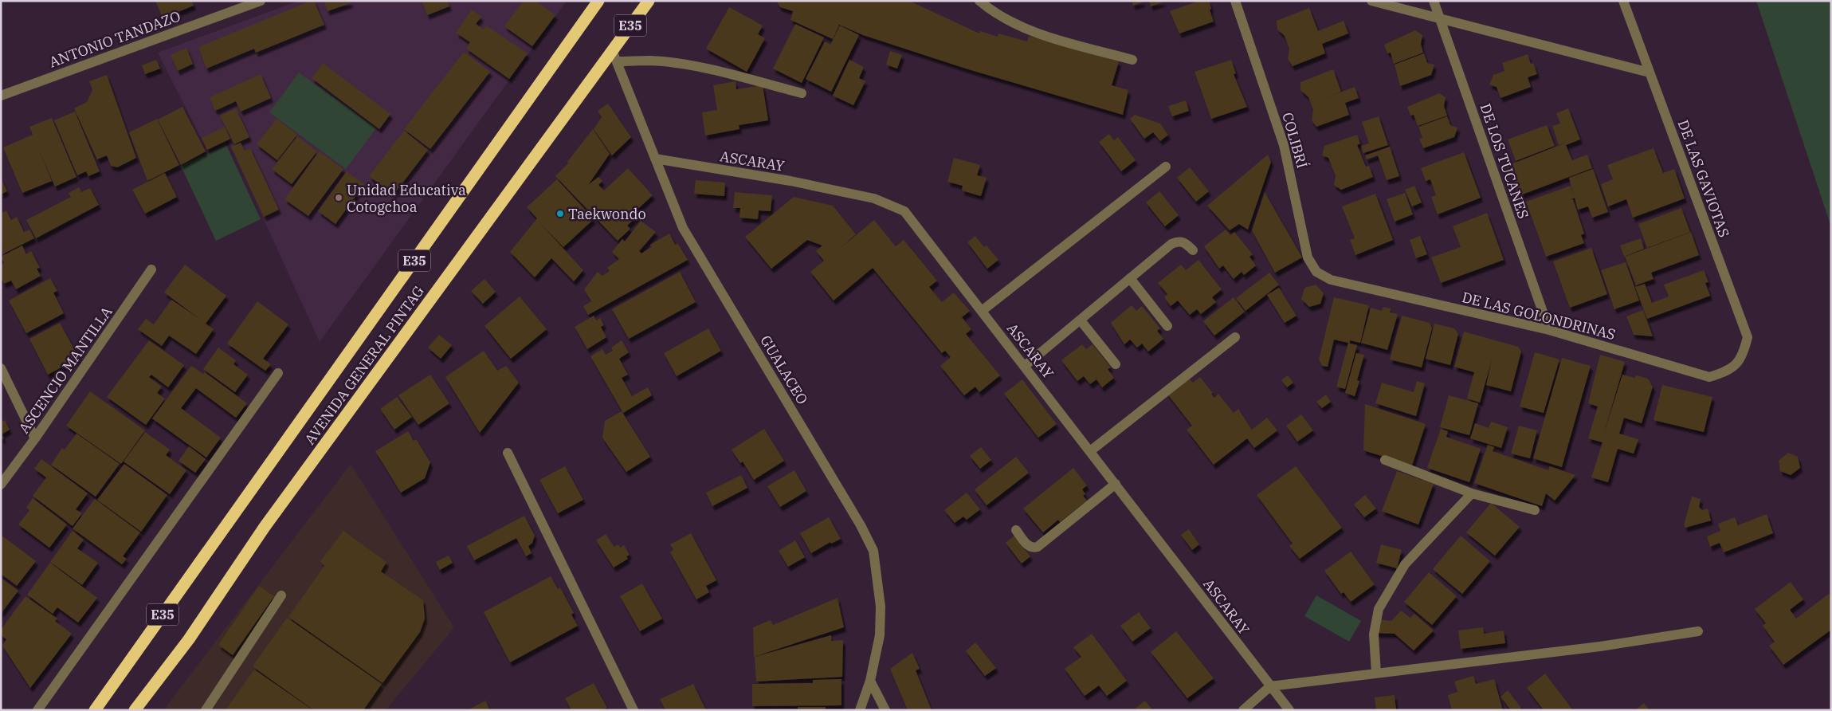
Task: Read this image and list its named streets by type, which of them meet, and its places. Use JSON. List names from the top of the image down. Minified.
{"streets":{"highway":["E35","AVENIDA GENERAL PINTAG"],"street":["ANTONIO TANDAZO","COLIBRÍ","ASCARAY","DE LOS TUCANES","DE LAS GAVIOTAS","DE LAS GOLONDRINAS","ASCENCIO MANTILLA","GUALACEO"]},"crossings":[["COLIBRÍ","DE LAS GOLONDRINAS"],["ASCARAY","GUALACEO"],["DE LOS TUCANES","DE LAS GOLONDRINAS"],["DE LAS GAVIOTAS","DE LAS GOLONDRINAS"],["AVENIDA GENERAL PINTAG","GUALACEO"]],"places":["Unidad Educativa Cotogchoa","Taekwondo"]}
